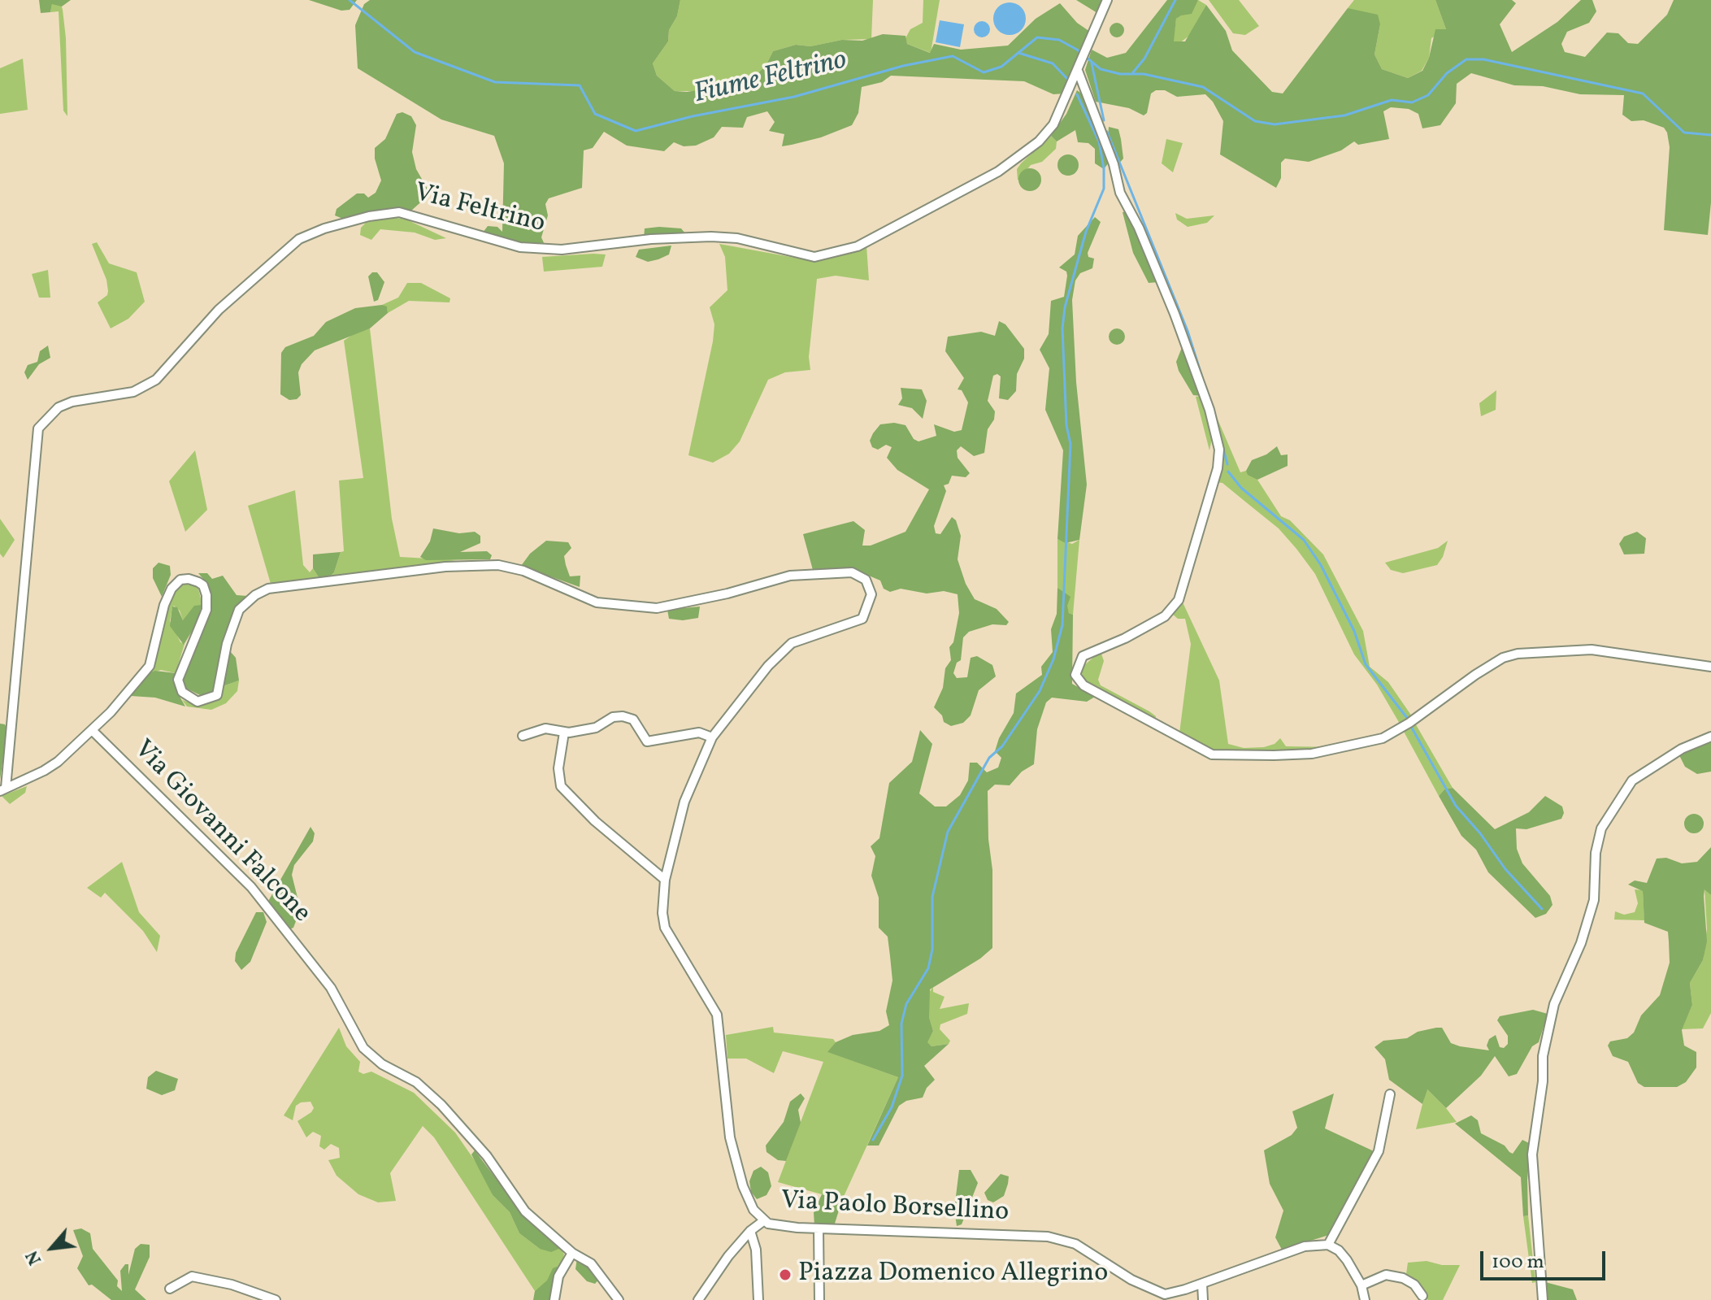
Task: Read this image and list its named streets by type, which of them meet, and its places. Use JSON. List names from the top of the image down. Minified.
{"streets":{"street":["Via Feltrino","Via Giovanni Falcone","Via Paolo Borsellino"]},"crossings":[["Via Feltrino","Via Paolo Borsellino"],["Via Giovanni Falcone","Via Paolo Borsellino"]],"water":["Fiume Feltrino"],"places":["Piazza Domenico Allegrino"],"scale_bar":"100 m","north":"bottom left"}
